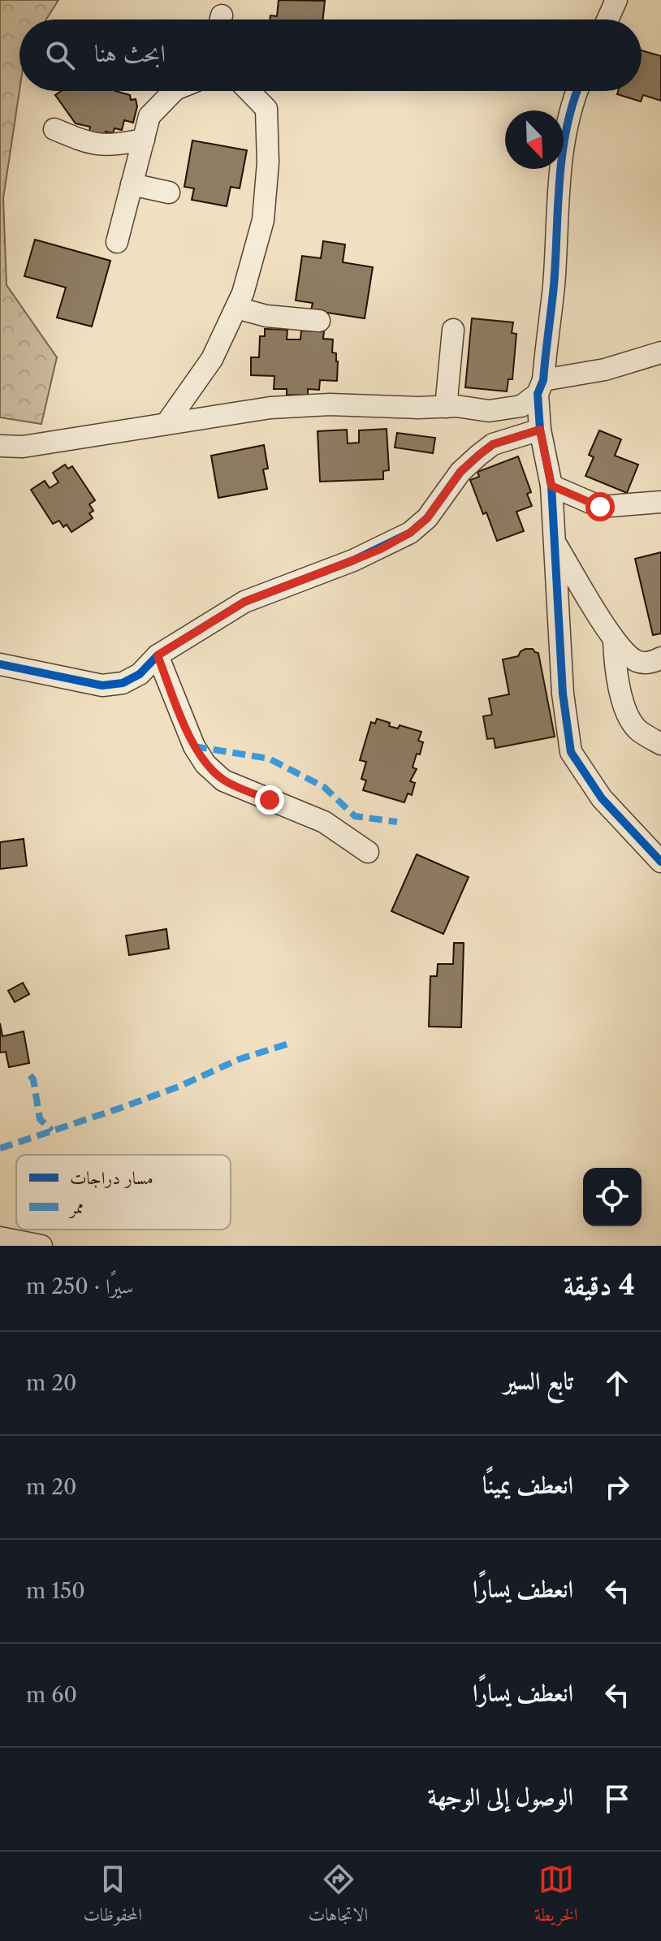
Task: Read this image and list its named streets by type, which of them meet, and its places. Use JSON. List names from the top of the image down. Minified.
{"legend":["مسار دراجات","ممر"],"north":"bottom right","page":{"search":"ابحث هنا","heading":["4 دقيقة","سيرًا · 250 m"],"list":[["تابع السير","20 m"],["انعطف يمينًا","20 m"],["انعطف يسارًا","150 m"],["انعطف يسارًا","60 m"],"الوصول إلى الوجهة"],"nav":["الخريطة","الاتجاهات","المحفوظات"]}}
